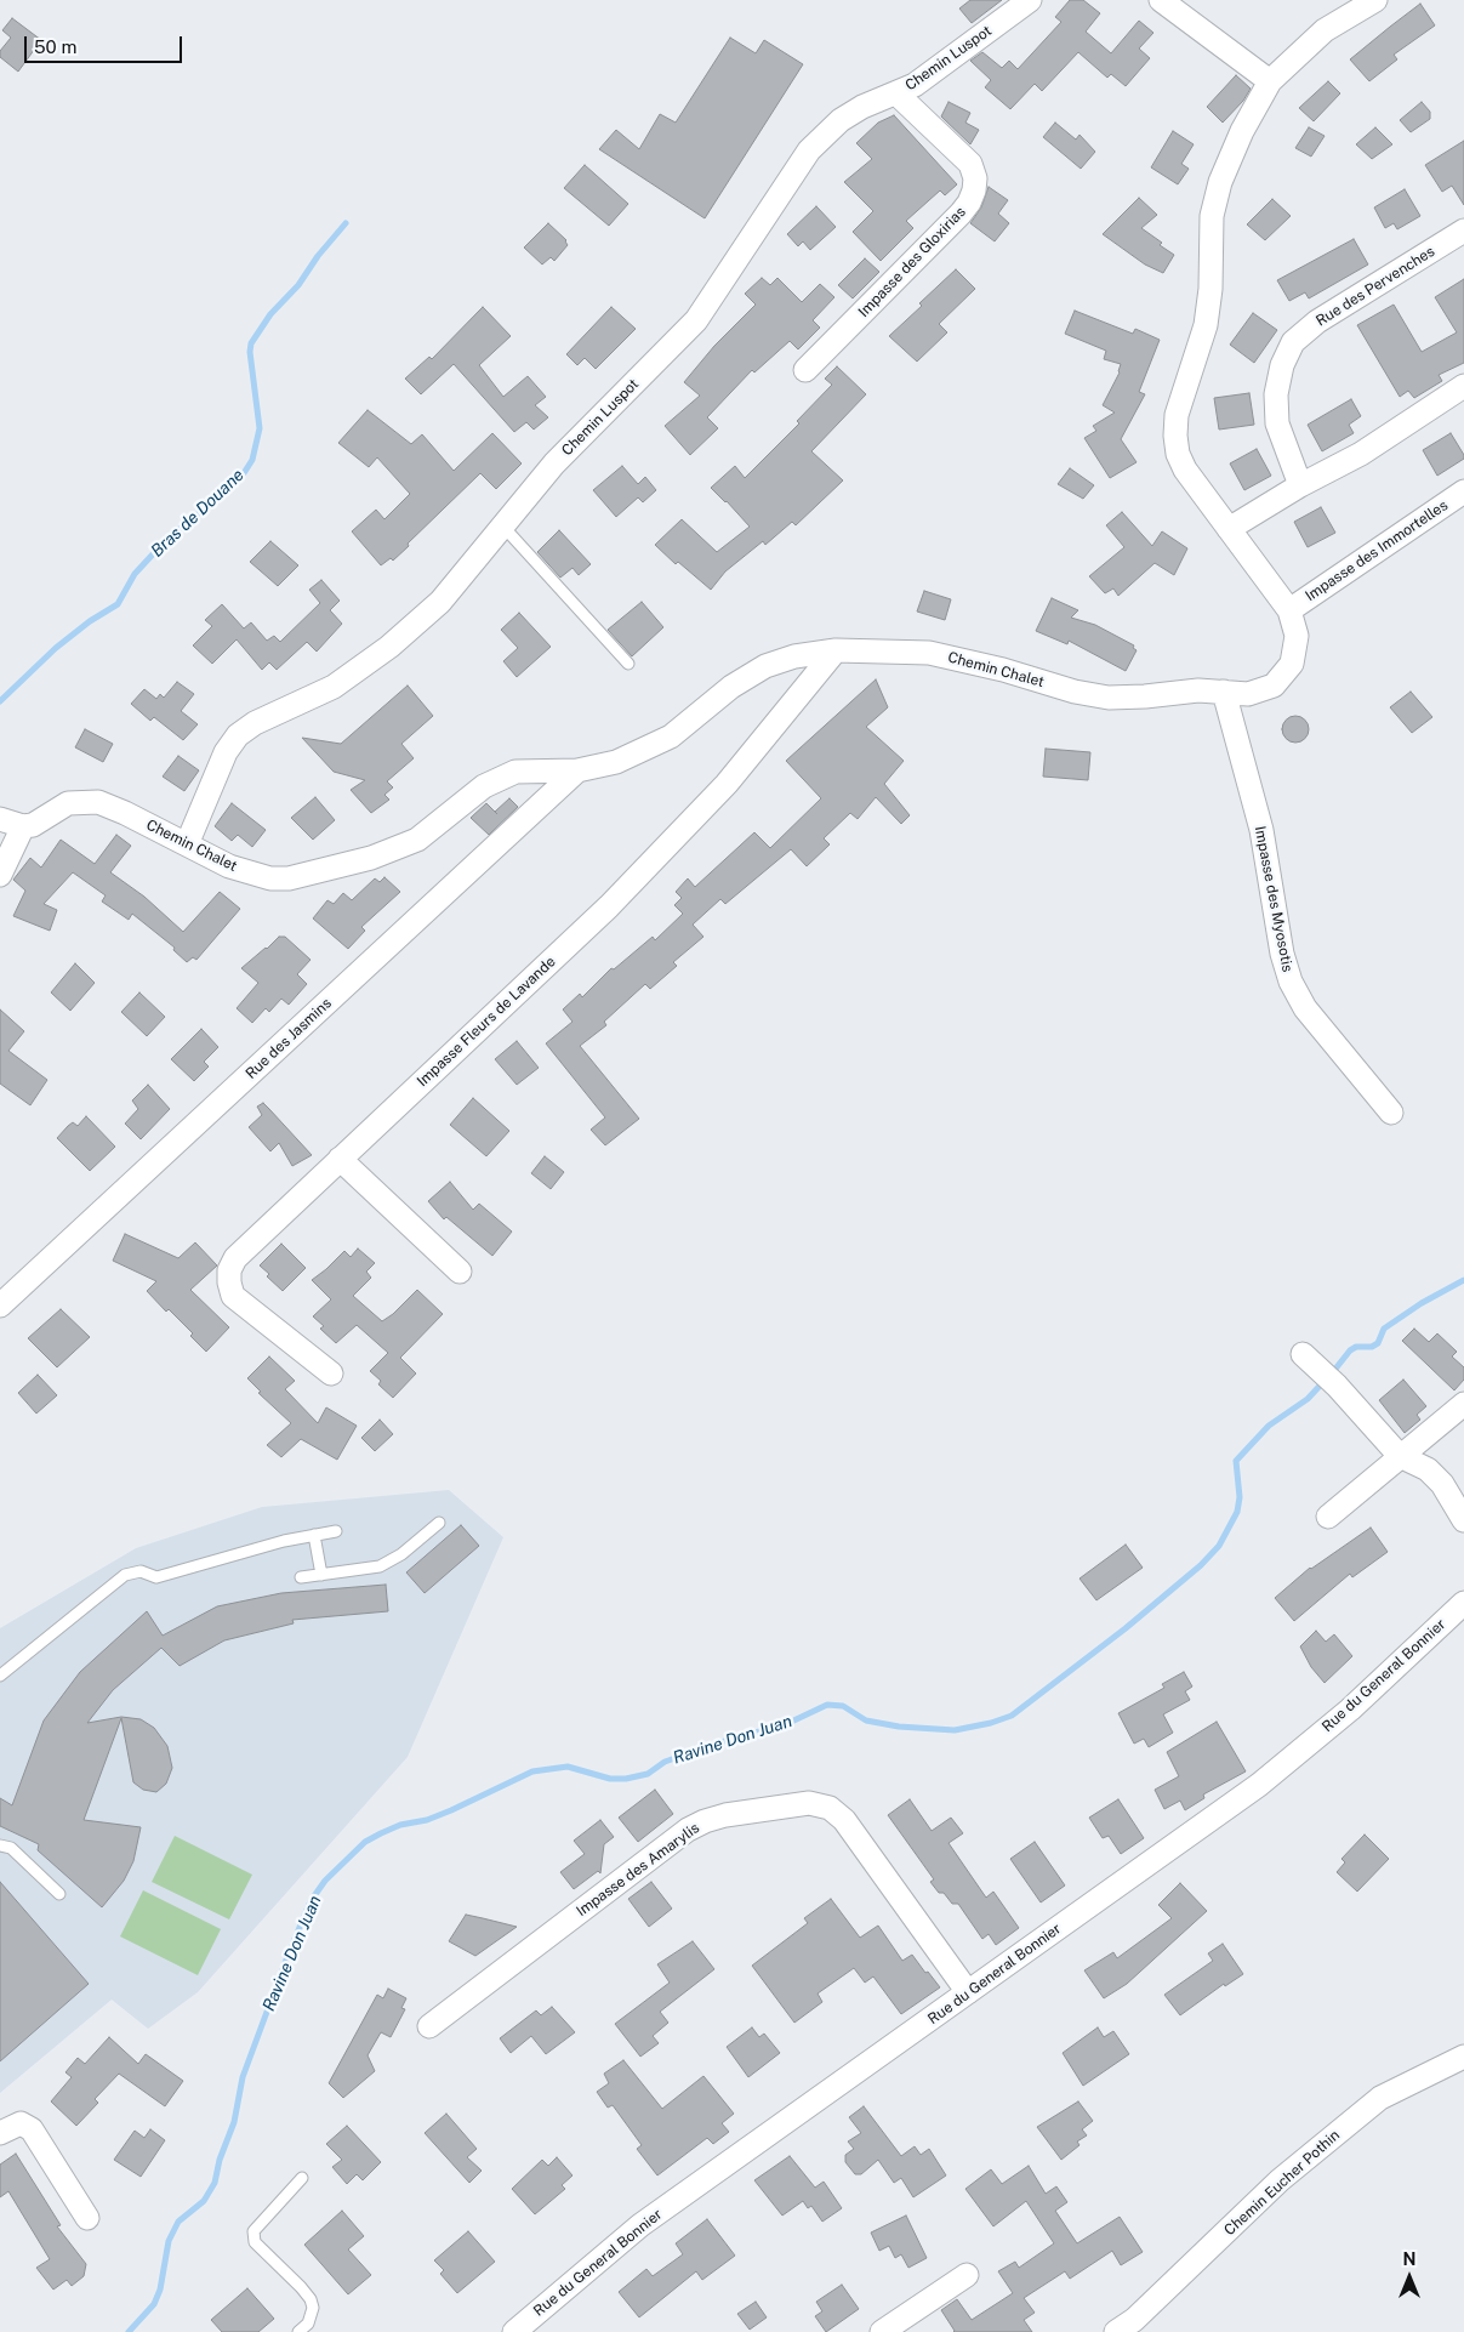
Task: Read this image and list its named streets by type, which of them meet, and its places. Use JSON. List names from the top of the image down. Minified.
{"streets":{"street":["Chemin Luspot","Impasse des Gloxirias","Rue des Pervenches","Impasse des Immortelles","Chemin Chalet","Impasse des Myosotis","Impasse Fleurs de Lavande","Rue des Jasmins","Rue du General Bonnier","Impasse des Amarylis","Chemin Eucher Pothin"]},"crossings":[["Chemin Luspot","Impasse des Gloxirias"],["Chemin Luspot","Chemin Chalet"],["Impasse des Immortelles","Chemin Chalet"],["Chemin Chalet","Impasse des Myosotis"],["Chemin Chalet","Impasse Fleurs de Lavande"],["Chemin Chalet","Rue des Jasmins"],["Rue du General Bonnier","Impasse des Amarylis"]],"water":["Bras de Douane","Ravine Don Juan"],"scale_bar":"50 m","north":"top"}
